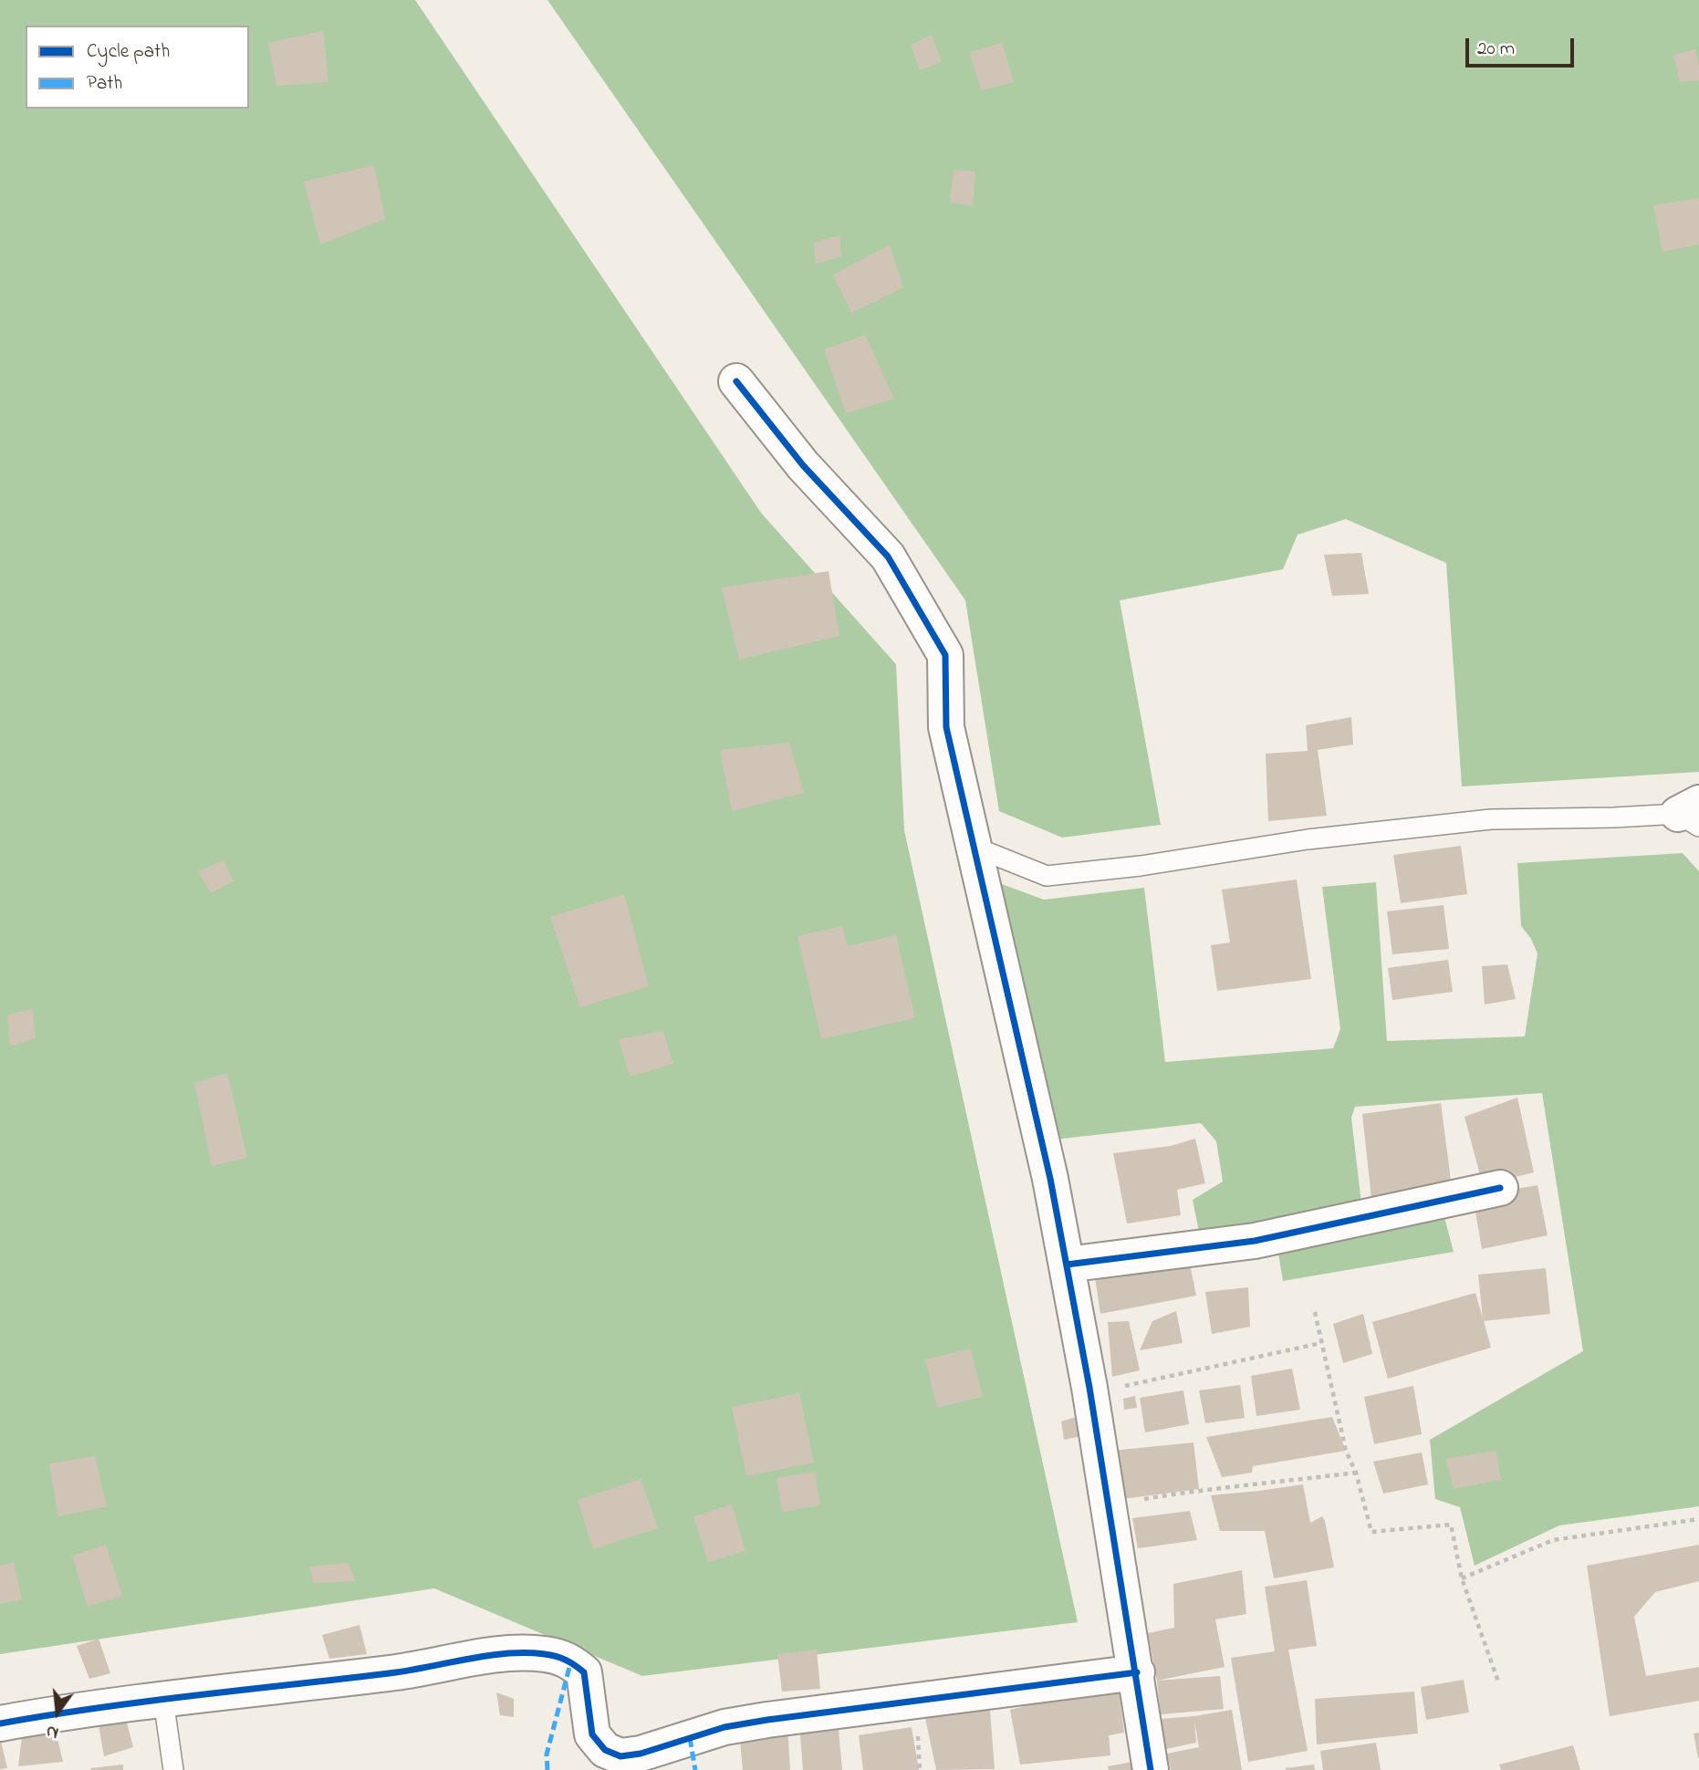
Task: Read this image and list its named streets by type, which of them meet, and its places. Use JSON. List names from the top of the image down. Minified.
{"legend":["Cycle path","Path"],"scale_bar":"20 m","north":"bottom"}
